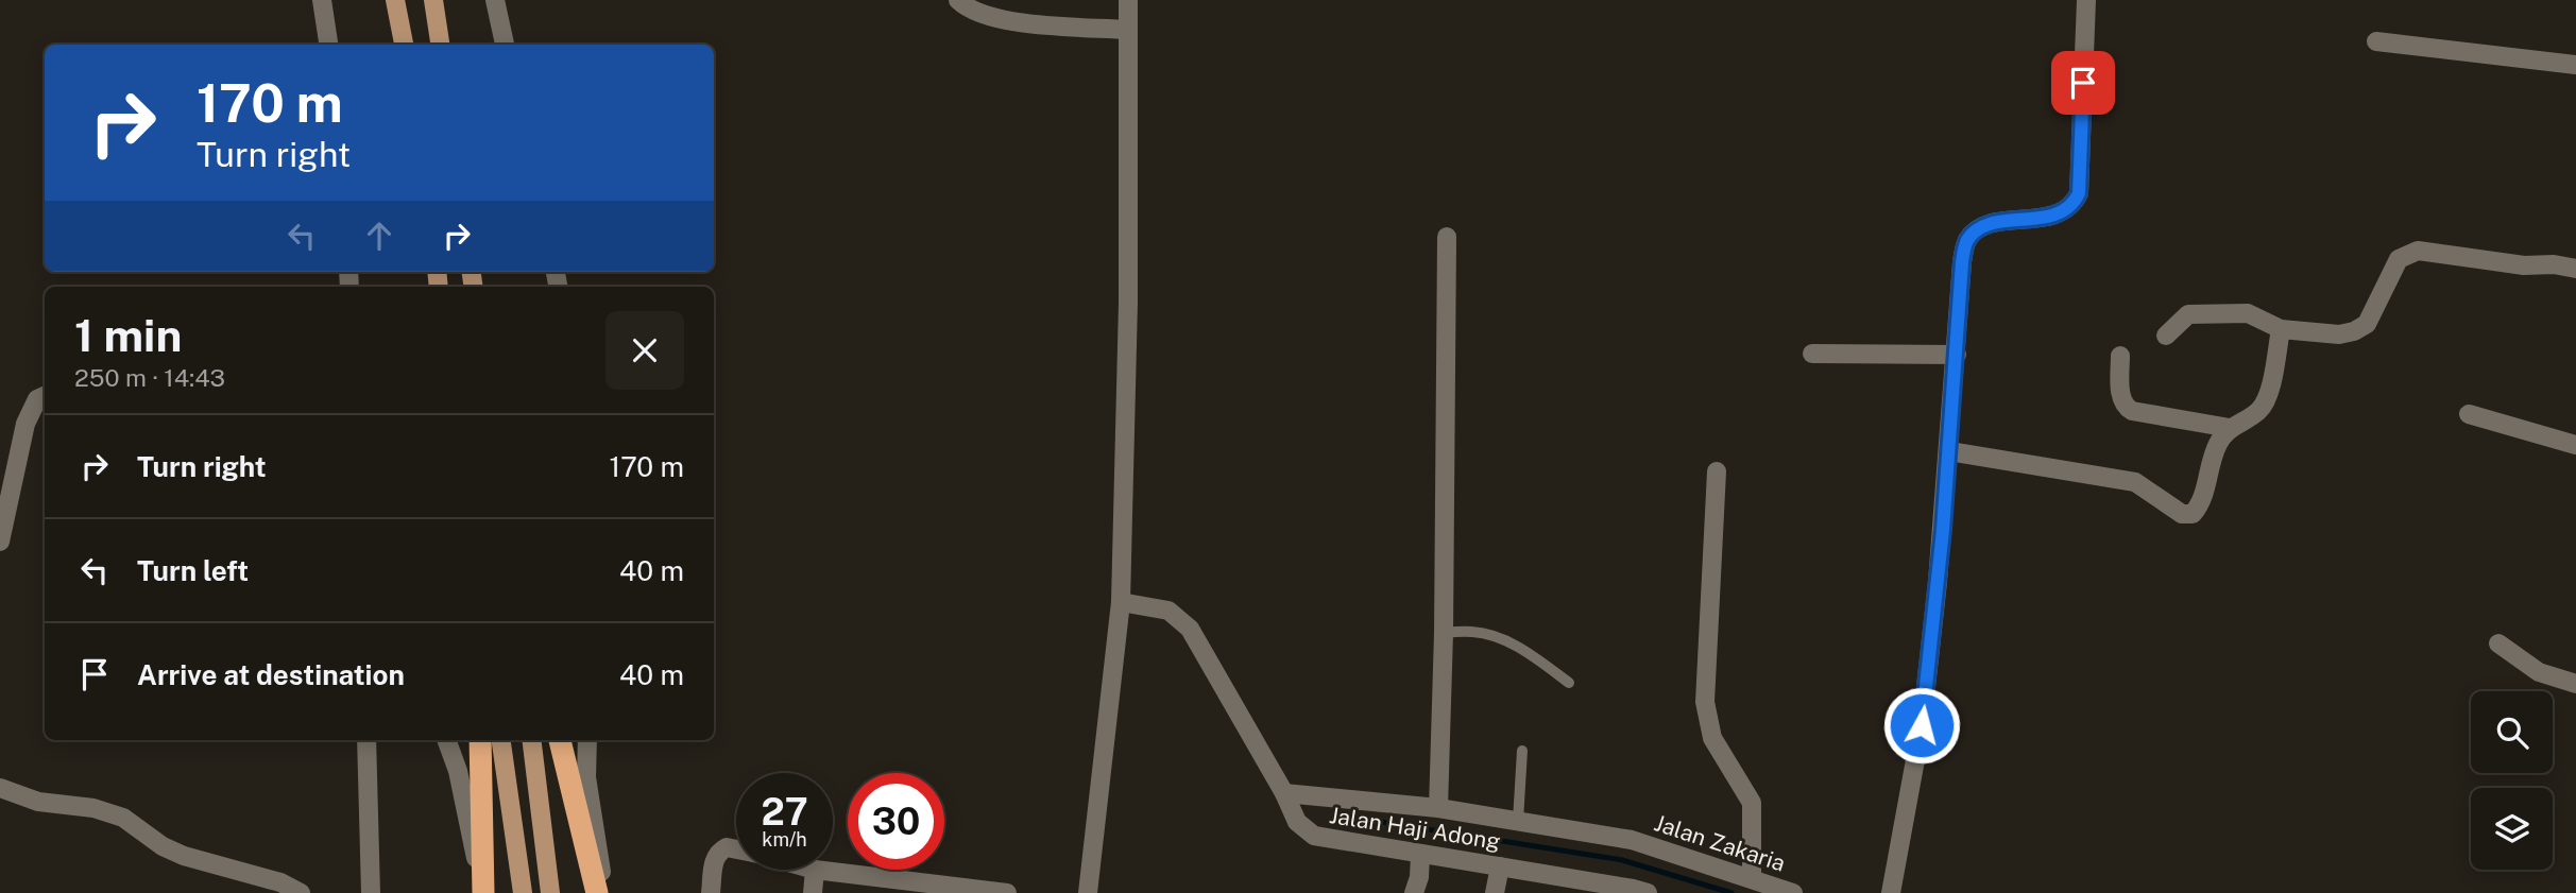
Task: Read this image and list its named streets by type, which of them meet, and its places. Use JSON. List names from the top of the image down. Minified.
{"streets":{"street":["Jalan Haji Adong","Jalan Zakaria"]},"crossings":[["Jalan Haji Adong","Jalan Zakaria"]],"page":{"turn":["170 m","Turn right"],"heading":["1 min","250 m · 14:43"],"list":[{"name":"Turn right","value":"170 m"},{"name":"Turn left","value":"40 m"},{"name":"Arrive at destination","value":"40 m"}],"speed":"27 km/h","limit":"30"}}
